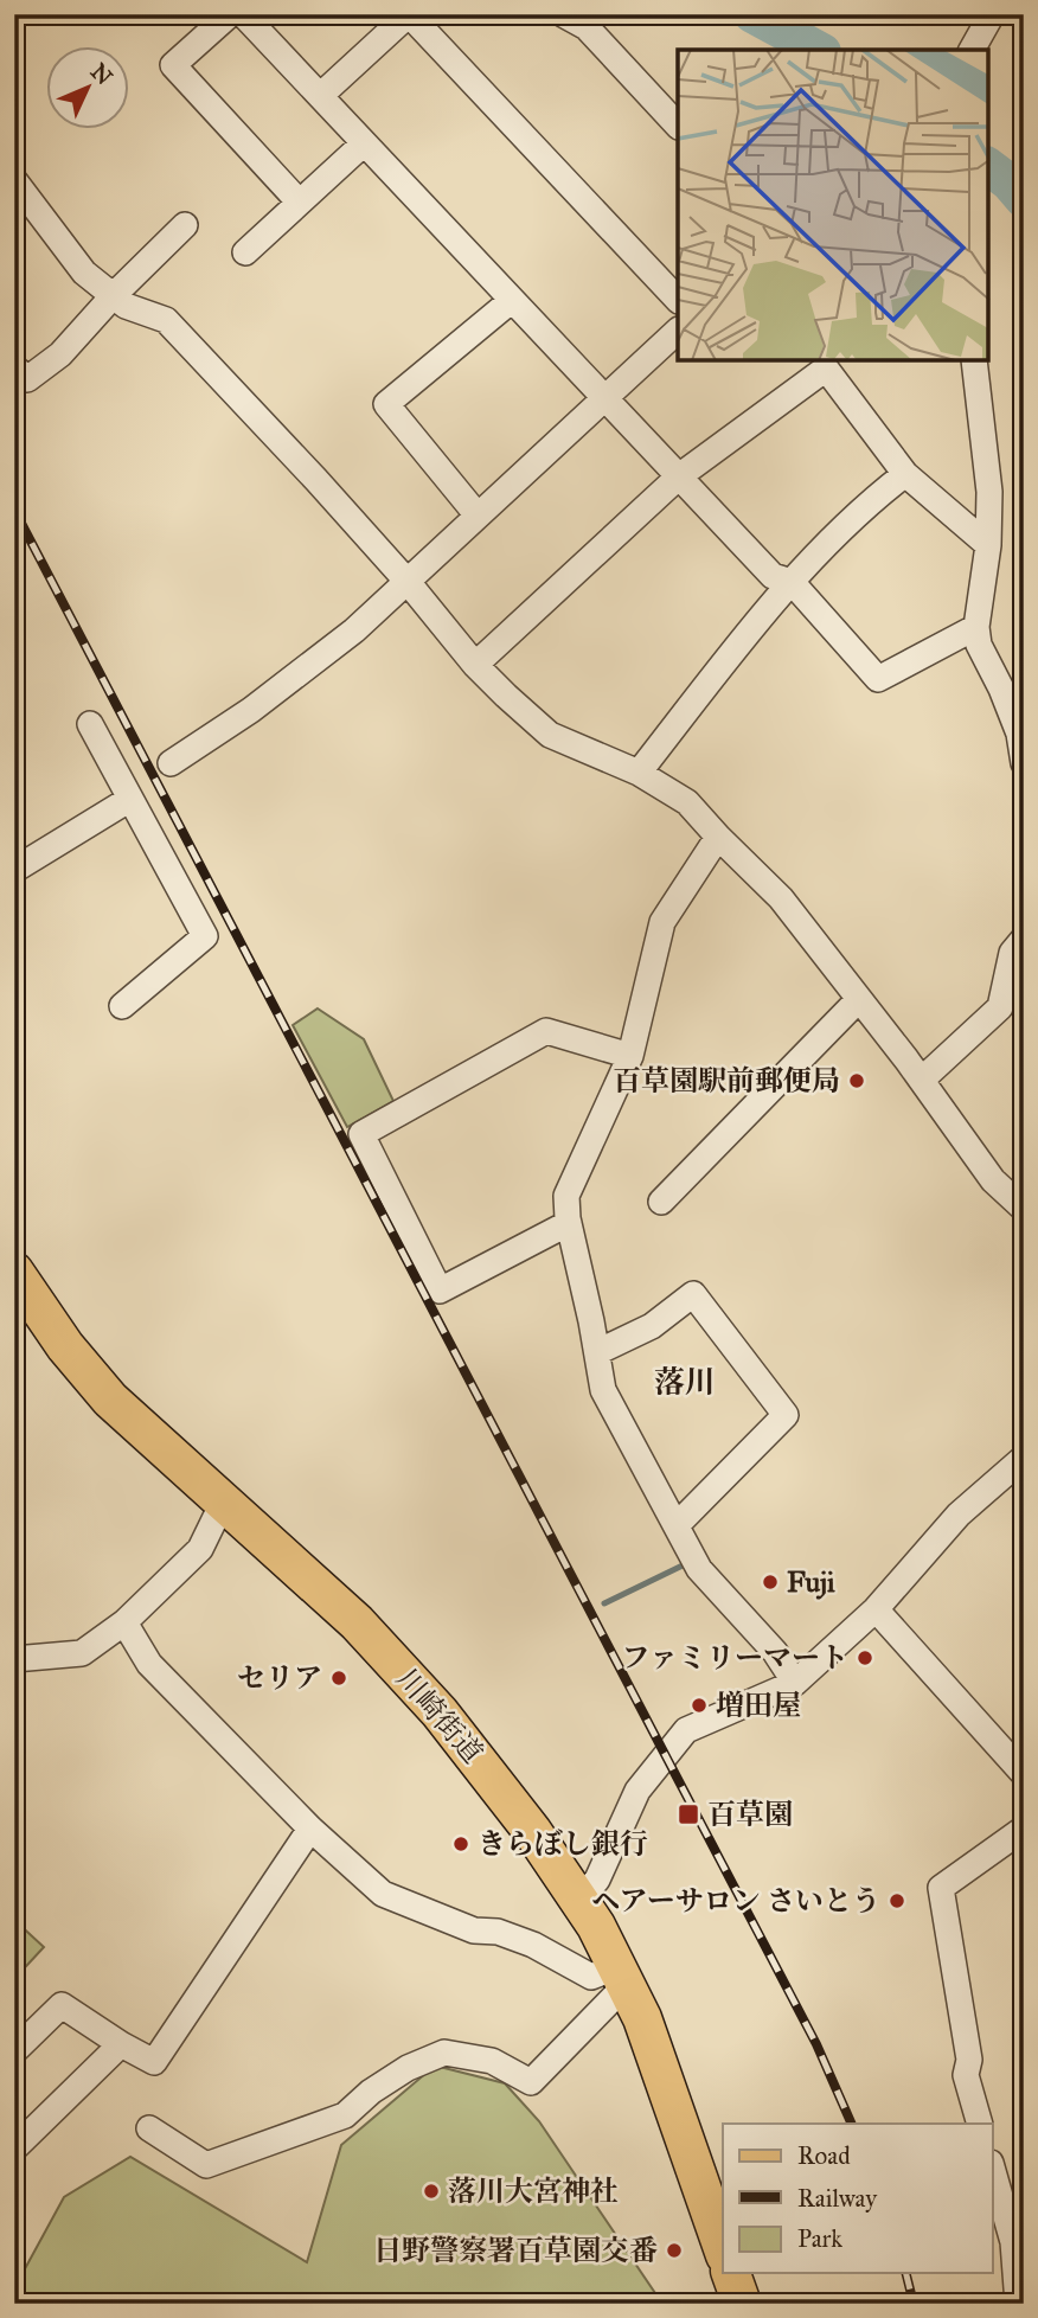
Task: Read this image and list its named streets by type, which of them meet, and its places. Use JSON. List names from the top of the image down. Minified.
{"streets":{"main road":["川崎街道"]},"districts":["落川"],"places":{"other":["百草園駅前郵便局","Fuji","ファミリーマート","セリア","増田屋","きらぼし銀行","ヘアーサロン さいとう","落川大宮神社","日野警察署百草園交番"],"transit":["百草園"]},"legend":["Road","Railway","Park"],"north":"top right"}
